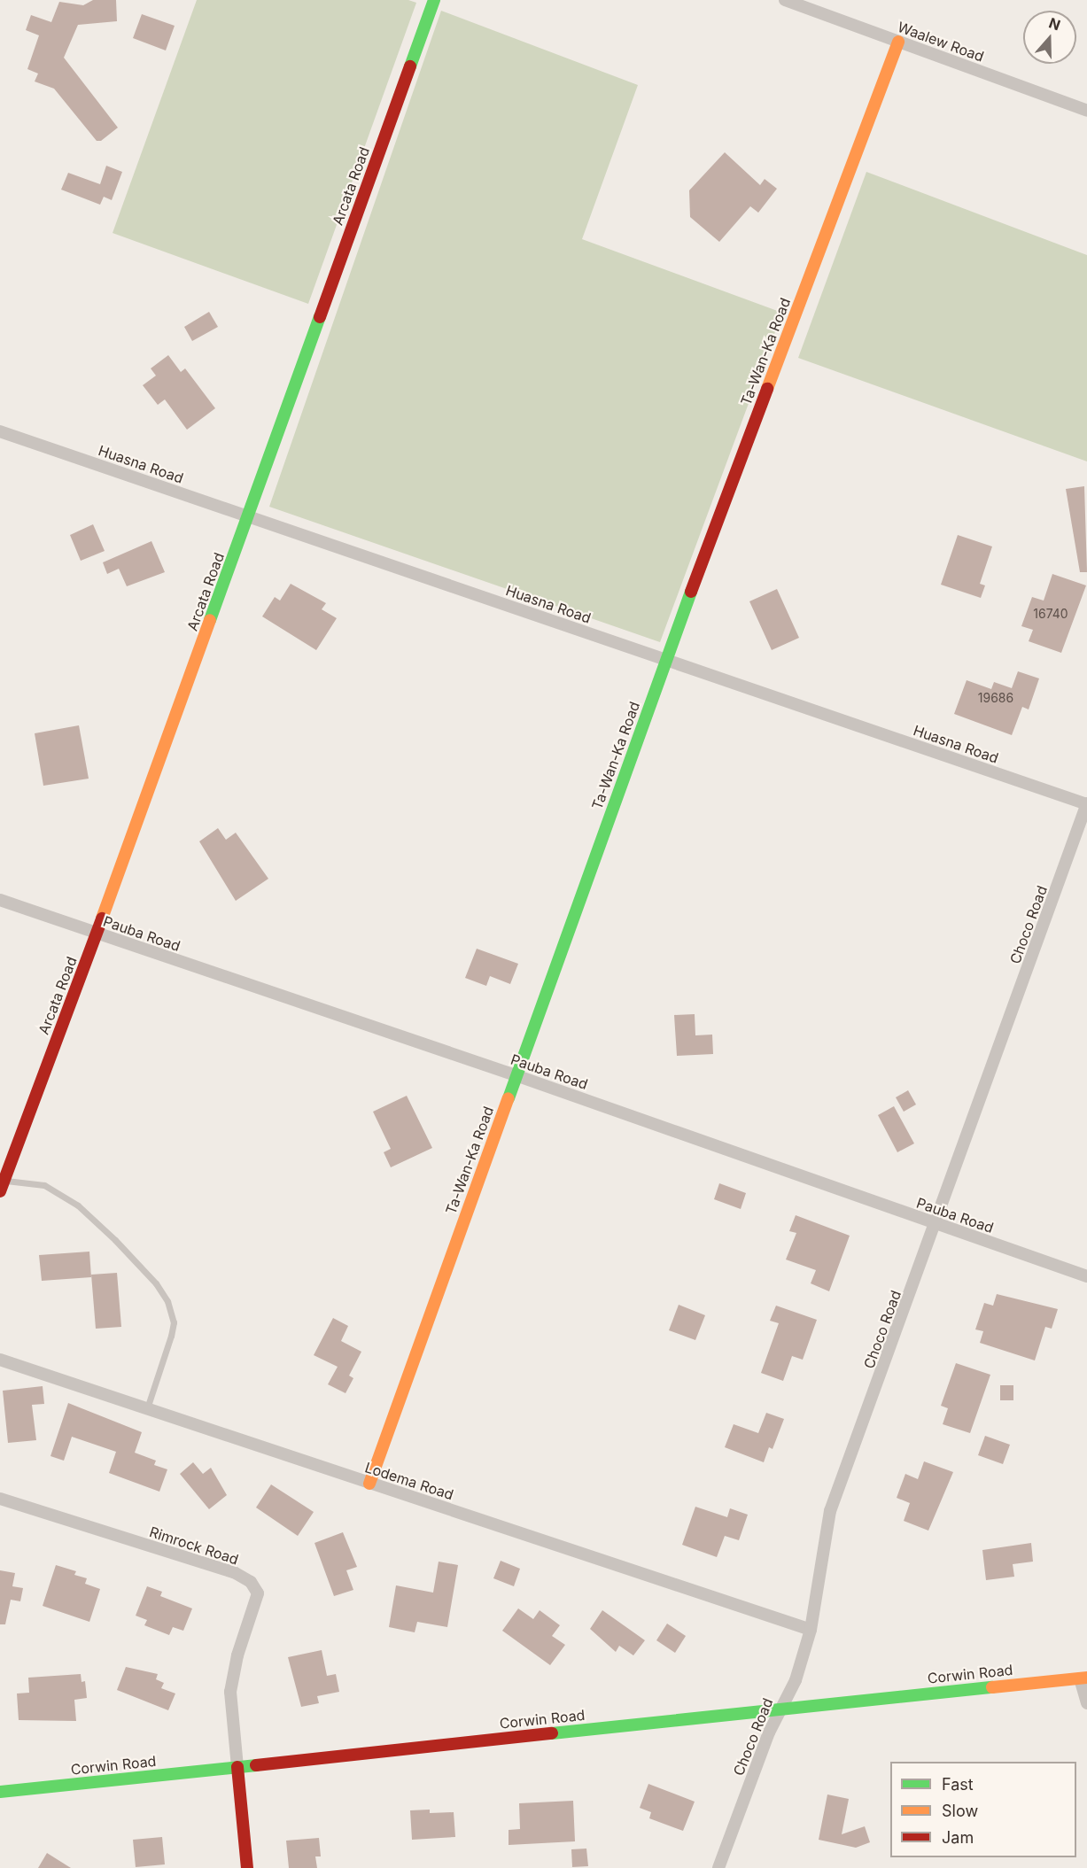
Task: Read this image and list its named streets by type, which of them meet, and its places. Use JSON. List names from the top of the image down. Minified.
{"streets":{"street":["Waalew Road","Arcata Road","Ta-Wan-Ka Road","Huasna Road","Choco Road","Pauba Road","Lodema Road","Rimrock Road","Corwin Road"]},"crossings":[["Waalew Road","Ta-Wan-Ka Road"],["Arcata Road","Huasna Road"],["Arcata Road","Pauba Road"],["Ta-Wan-Ka Road","Huasna Road"],["Ta-Wan-Ka Road","Pauba Road"],["Ta-Wan-Ka Road","Lodema Road"],["Huasna Road","Choco Road"],["Choco Road","Pauba Road"],["Choco Road","Lodema Road"],["Choco Road","Corwin Road"],["Rimrock Road","Corwin Road"]],"house_numbers":["16740","19686"],"legend":["Fast","Slow","Jam"],"north":"top"}
